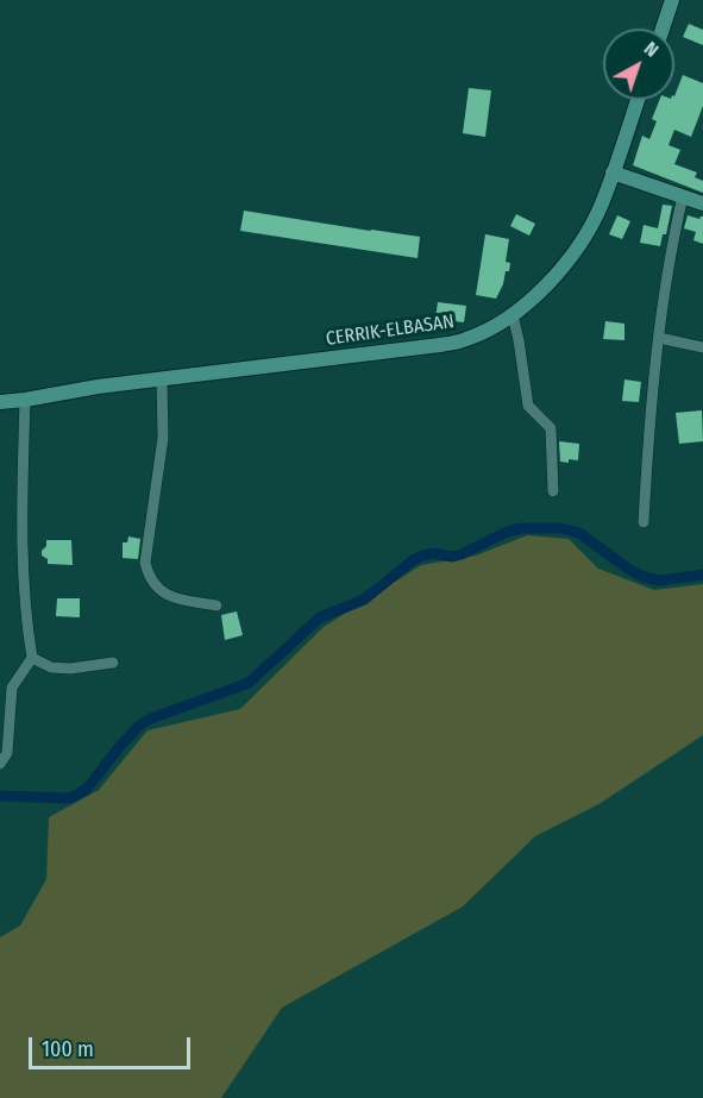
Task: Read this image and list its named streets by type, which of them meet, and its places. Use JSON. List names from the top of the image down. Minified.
{"streets":{"main road":["CERRIK-ELBASAN"]},"scale_bar":"100 m","north":"top right"}
